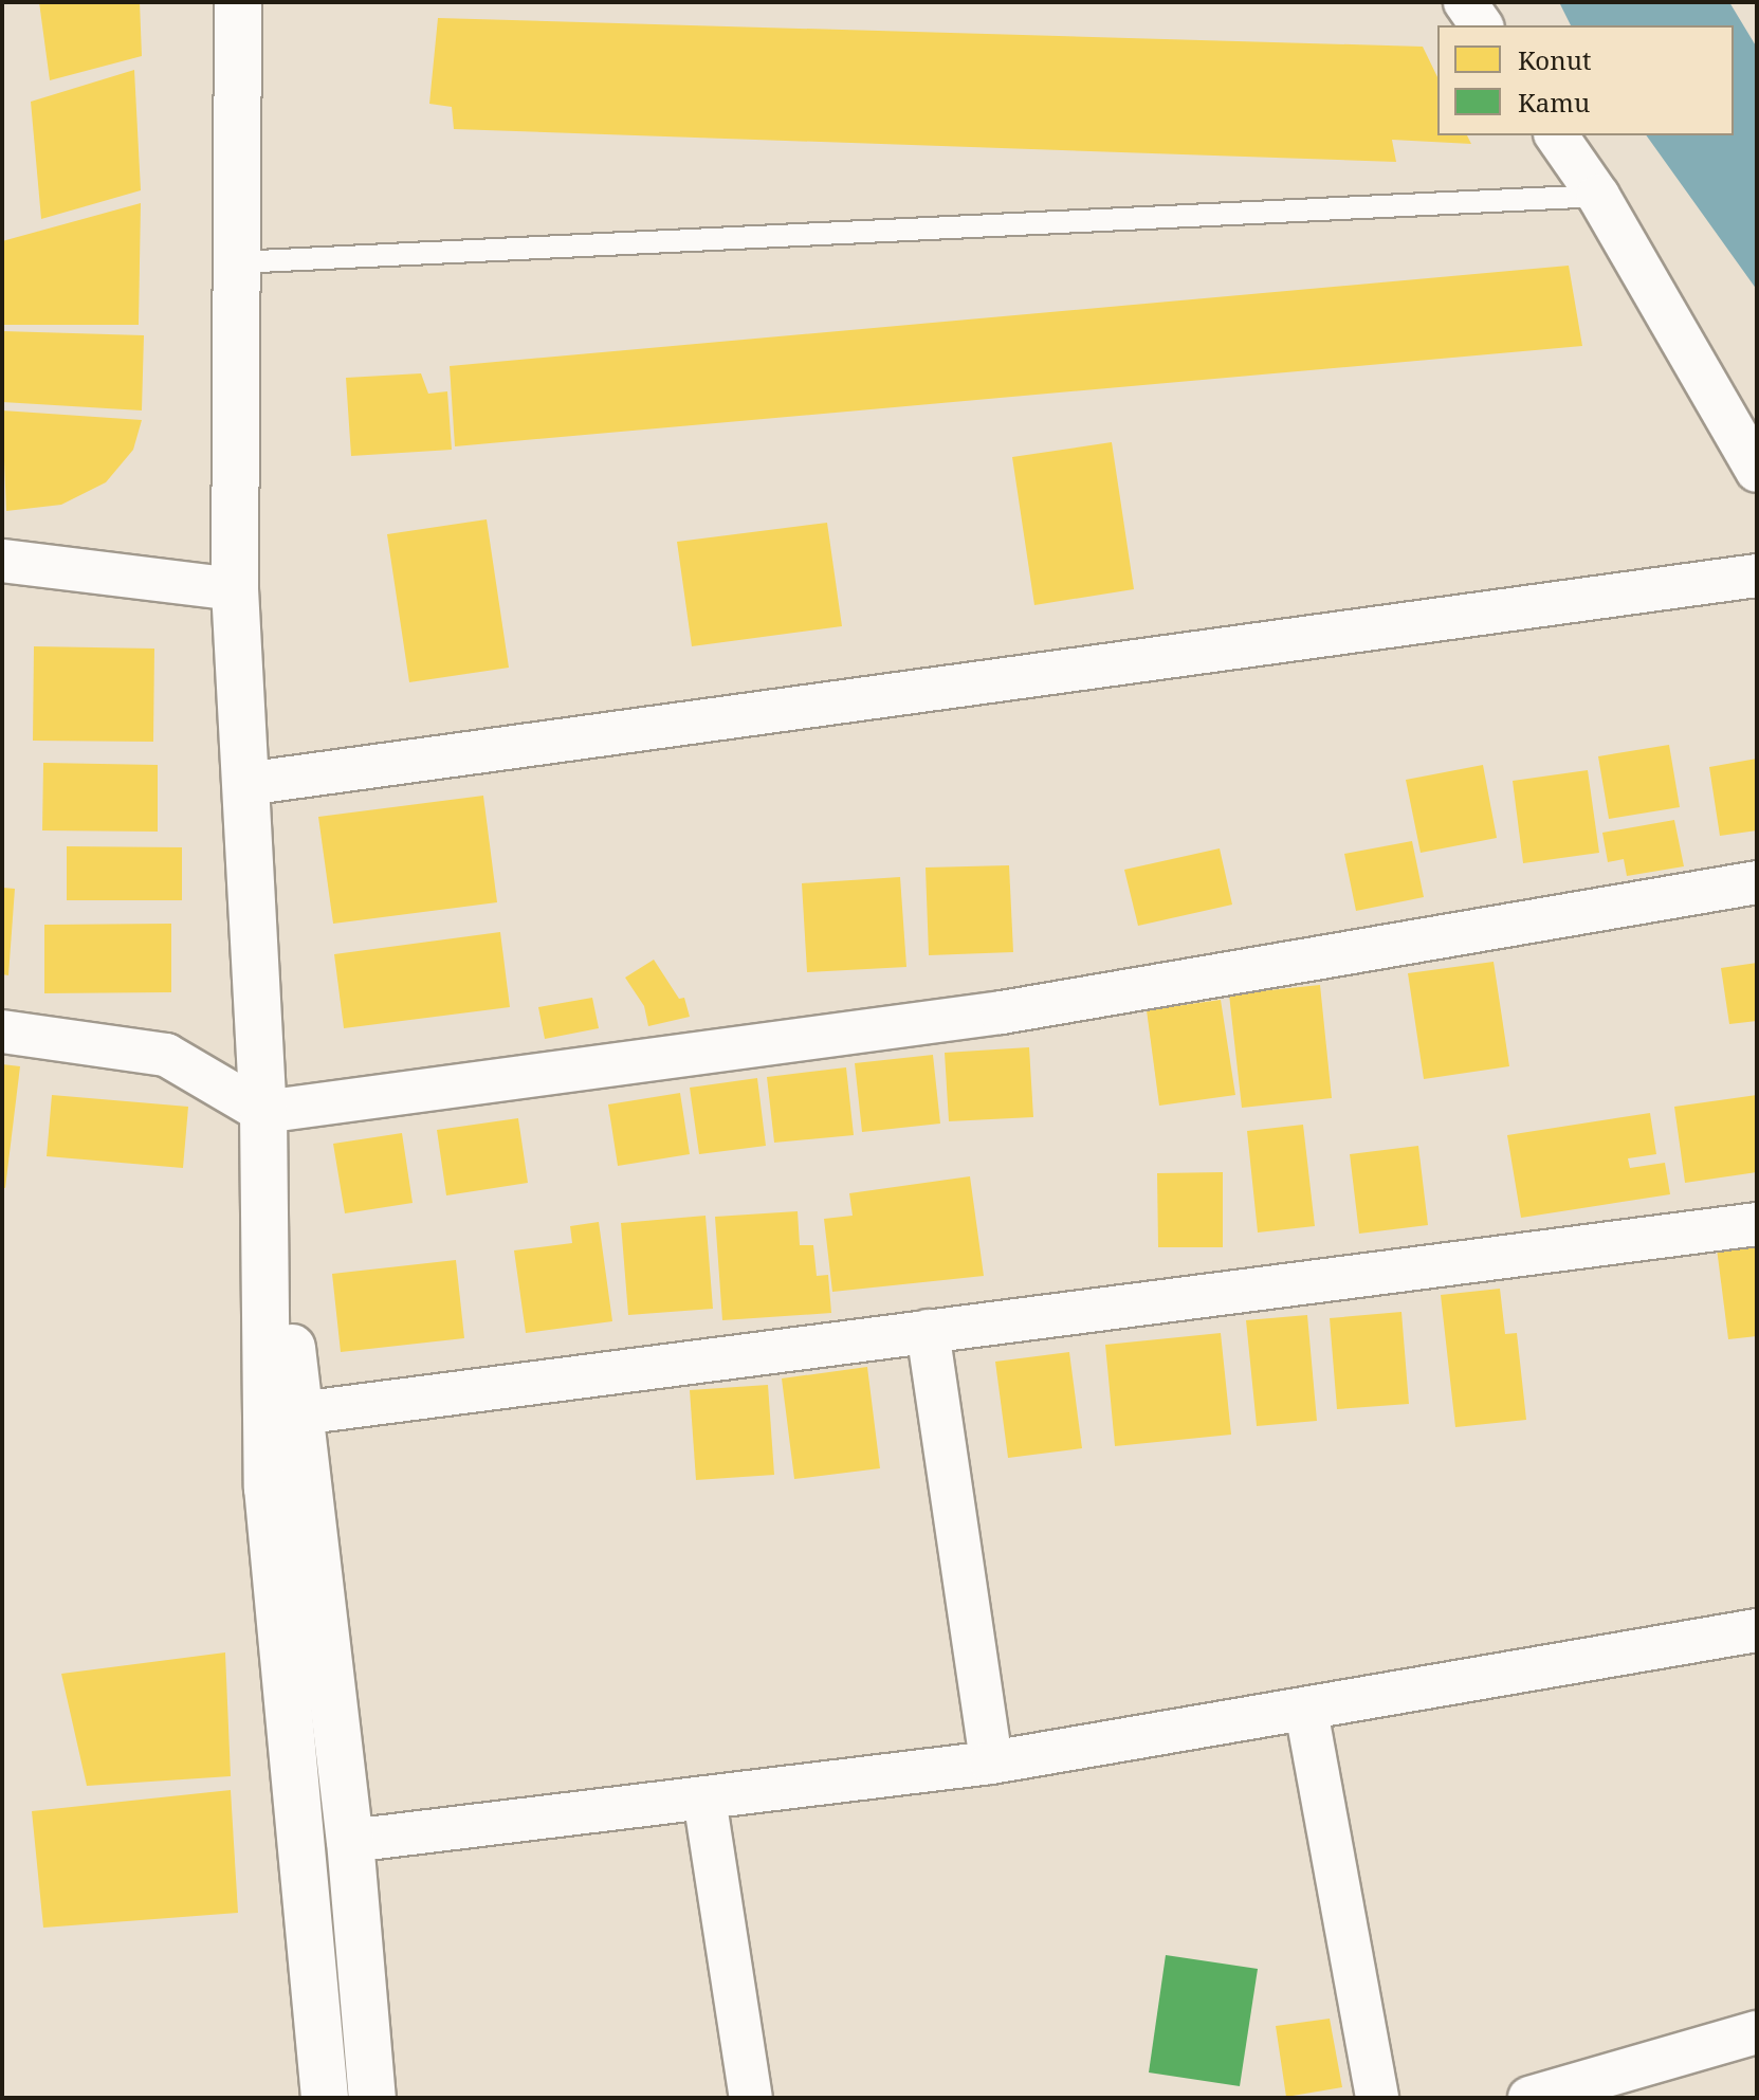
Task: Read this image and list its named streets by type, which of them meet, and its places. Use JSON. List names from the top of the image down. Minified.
{"legend":["Konut","Kamu"]}
